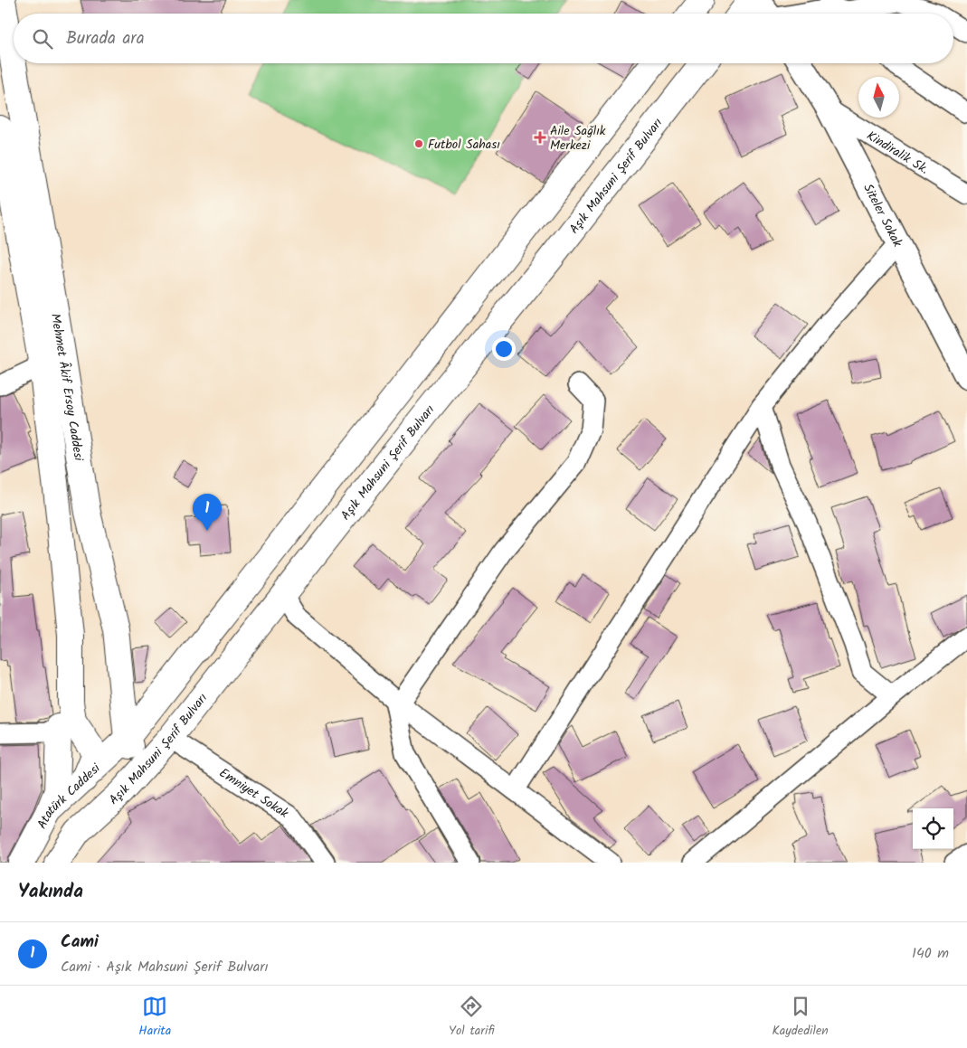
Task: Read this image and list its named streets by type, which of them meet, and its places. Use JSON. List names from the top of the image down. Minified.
{"streets":{"main road":["Aşık Mahsuni Şerif Bulvarı","Mehmet Âkif Ersoy Caddesi","Atatürk Caddesi"],"street":["Kindiralik Sk.","Siteler Sokak","Emniyet Sokak"]},"crossings":[["Kindiralik Sk.","Siteler Sokak"],["Aşık Mahsuni Şerif Bulvarı","Mehmet Âkif Ersoy Caddesi"],["Aşık Mahsuni Şerif Bulvarı","Emniyet Sokak"],["Mehmet Âkif Ersoy Caddesi","Atatürk Caddesi"]],"places":{"health":["Aile Sağlık Merkezi"],"other":["Futbol Sahası"]},"north":"top","page":{"search":"Burada ara","pins":"1","heading":"Yakında","list":[{"mark":"1","name":"Cami","note":"Cami · Aşık Mahsuni Şerif Bulvarı","value":"140 m"}],"nav":["Harita","Yol tarifi","Kaydedilen"]}}
